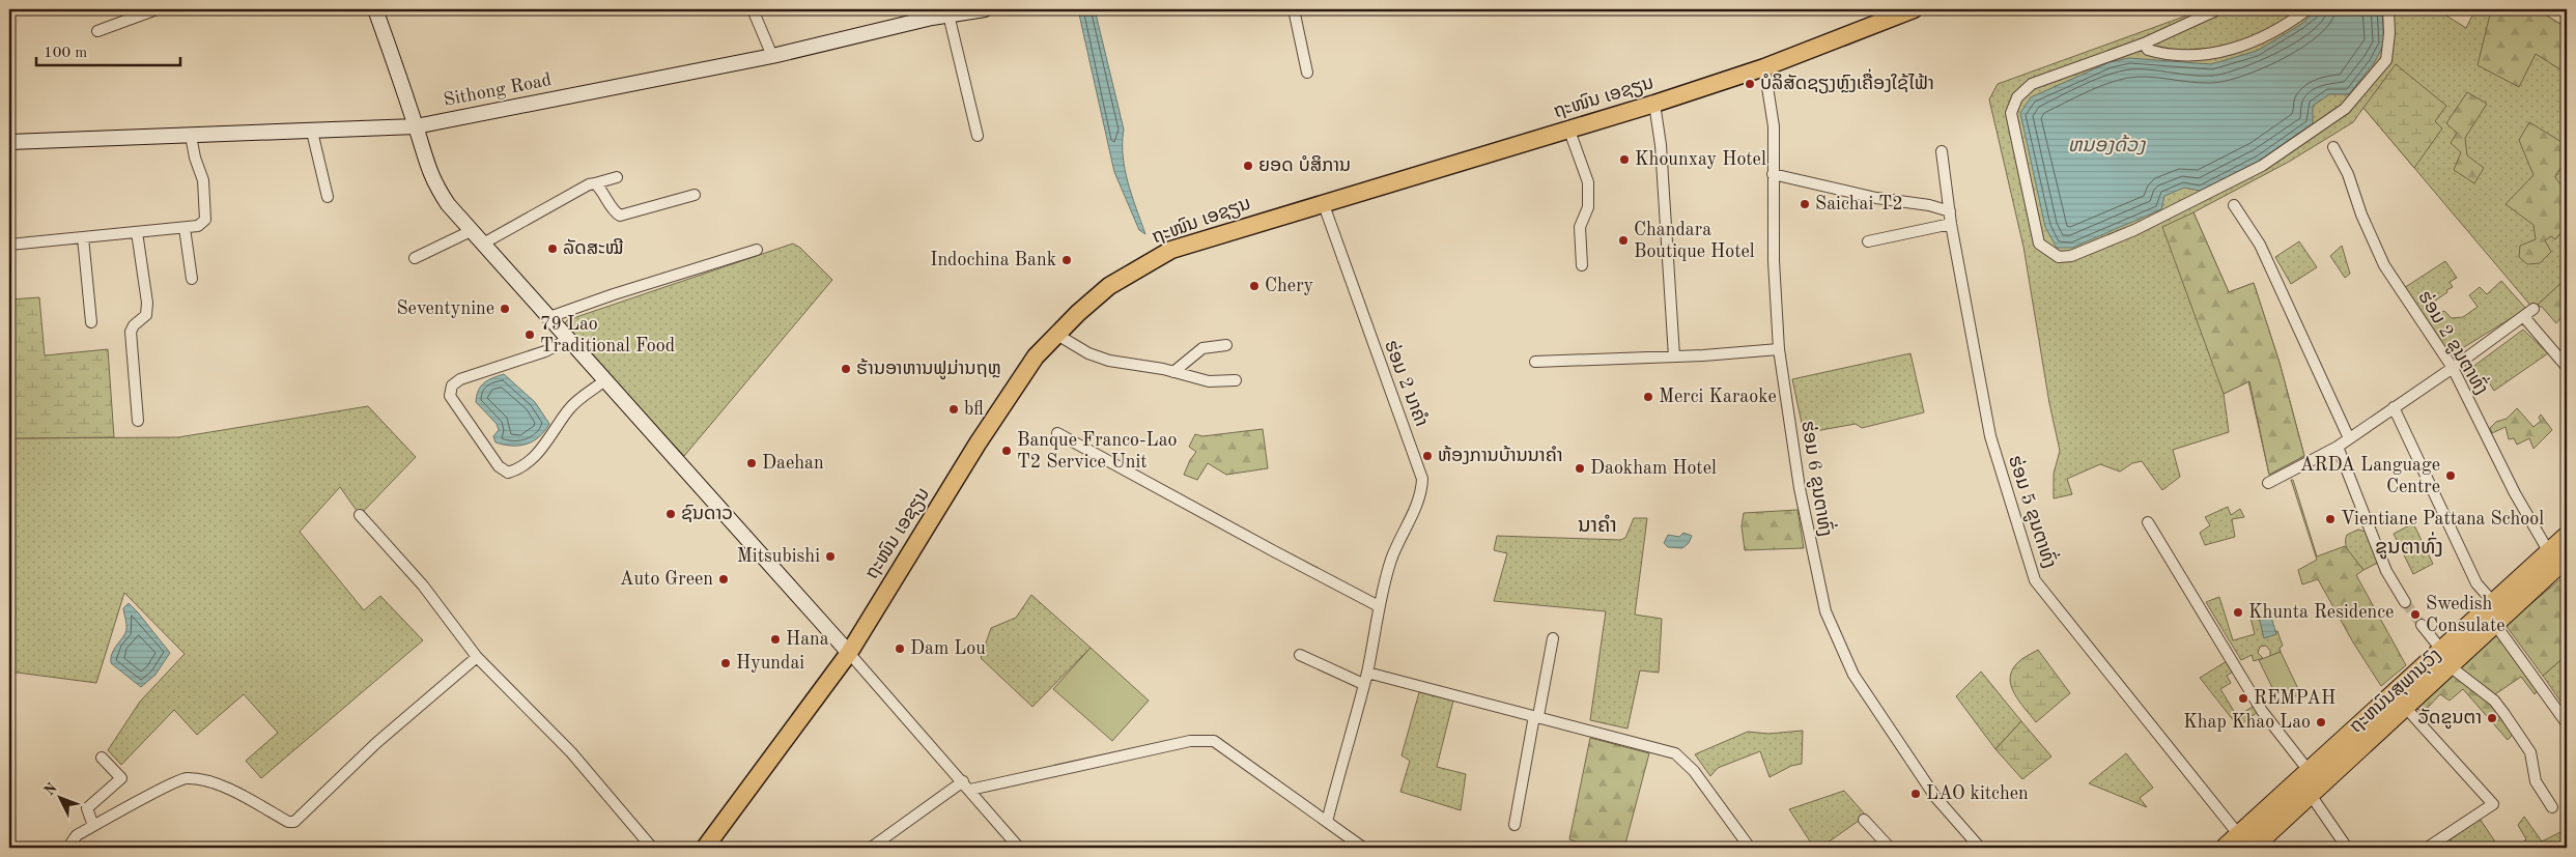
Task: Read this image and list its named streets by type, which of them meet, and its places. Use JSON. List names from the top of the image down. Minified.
{"streets":{"highway":["ຖະຫນົນສຸພານຸວົງ"],"main road":["Sithong Road","ຖະໜົນ ເອຊຽນ"],"street":["ຮ່ອມ 2 ຂູນຕາທົ່ງ","ຮ່ອມ 2 ນາຄຳ","ຮ່ອມ 6 ຂູນຕາທົ່ງ","ຮ່ອມ 5 ຂູນຕາທົ່ງ"]},"crossings":[["ຖະໜົນ ເອຊຽນ","ຮ່ອມ 2 ນາຄຳ"],["ຖະໜົນ ເອຊຽນ","ຮ່ອມ 6 ຂູນຕາທົ່ງ"],["ຮ່ອມ 2 ຂູນຕາທົ່ງ","ຖະຫນົນສຸພານຸວົງ"],["ຮ່ອມ 5 ຂູນຕາທົ່ງ","ຖະຫນົນສຸພານຸວົງ"]],"districts":["ນາຄຳ","ຂູນຕາທົ່ງ"],"water":["ຫນອງດ້ວງ"],"places":["ບໍລິສັດຊຽງຫຼົງເຄື່ອງໃຊ້ໄຟ້າ","Khounxay Hotel","ຍອດ ບໍສິການ","Saichai T2","Chandara Boutique Hotel","ລັດສະໝີ","Indochina Bank","Chery","Seventynine","79 Lao Traditional Food","ຮ້ານອາຫານຟູມ່ານຖຫຼ","Merci Karaoke","bfl","Banque Franco-Lao T2 Service Unit","ຫ້ອງການບ້ານນາຄໍາ","Daehan","Daokham Hotel","ARDA Language Centre","ຊົນດາວ","Vientiane Pattana School","Mitsubishi","Auto Green","Khunta Residence","Swedish Consulate","Hana","Dam Lou","Hyundai","REMPAH","ວັດຂູນຕາ","Khap Khao Lao","LAO kitchen"],"scale_bar":"100 m","north":"top left"}
